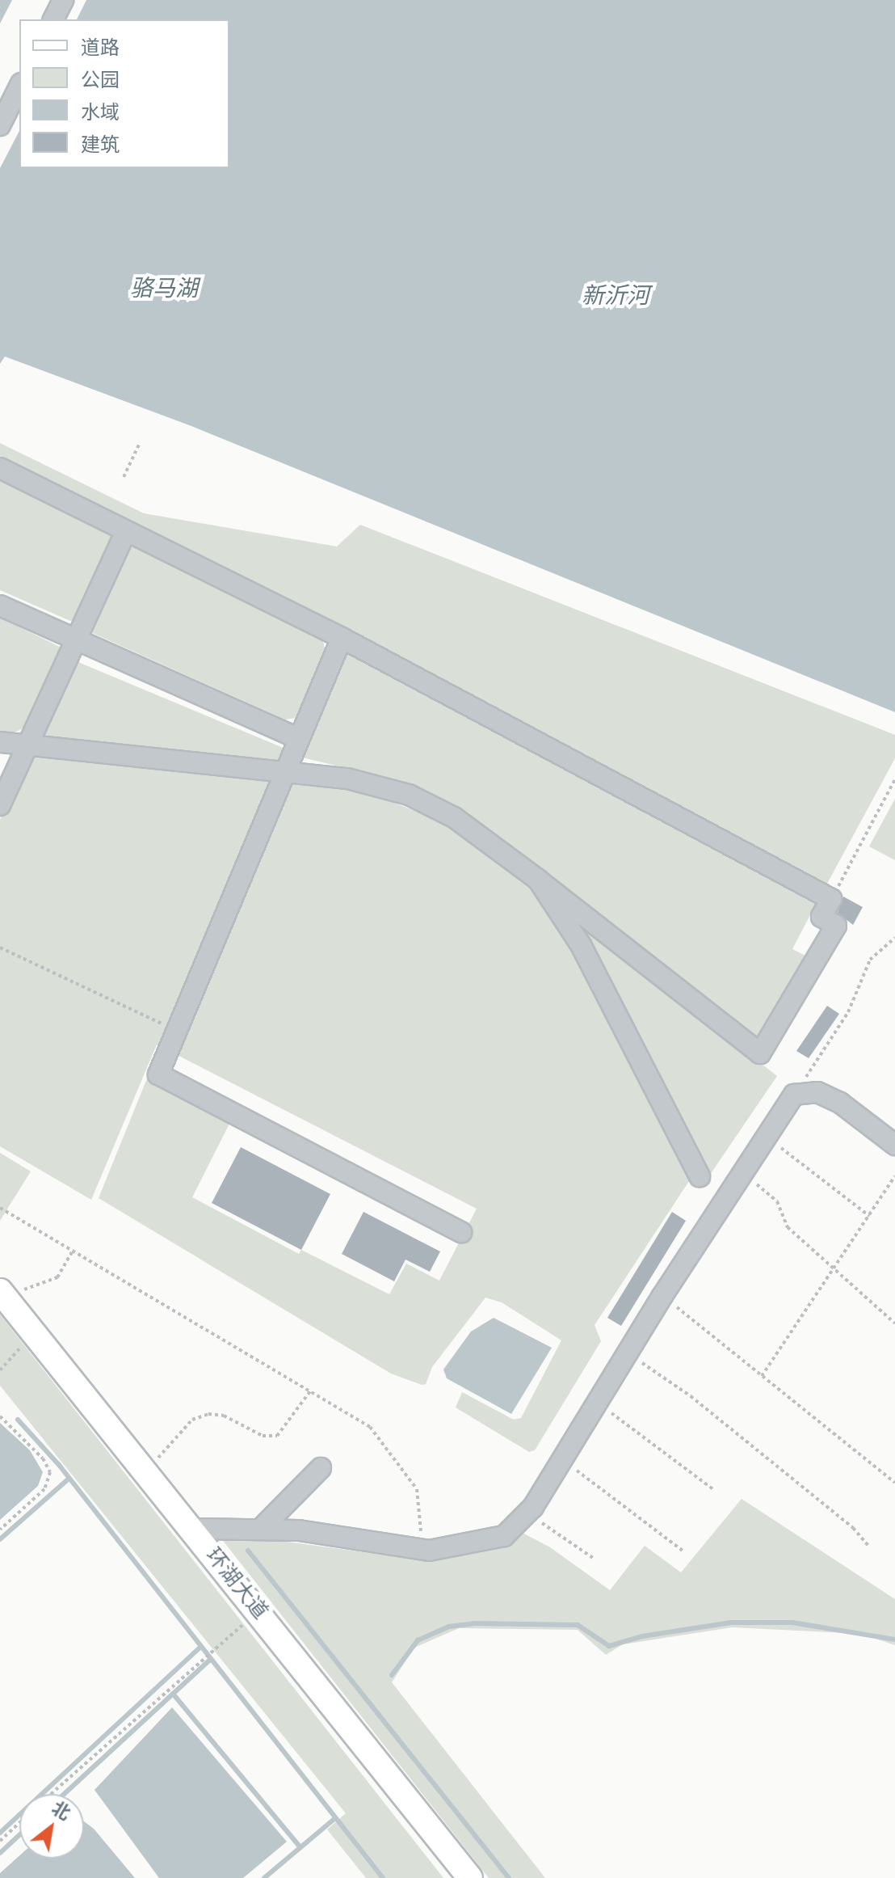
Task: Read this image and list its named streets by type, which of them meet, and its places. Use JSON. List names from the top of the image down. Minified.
{"streets":{"main road":["环湖大道"]},"water":["骆马湖","新沂河"],"legend":["道路","公园","水域","建筑"],"north":"top right"}
